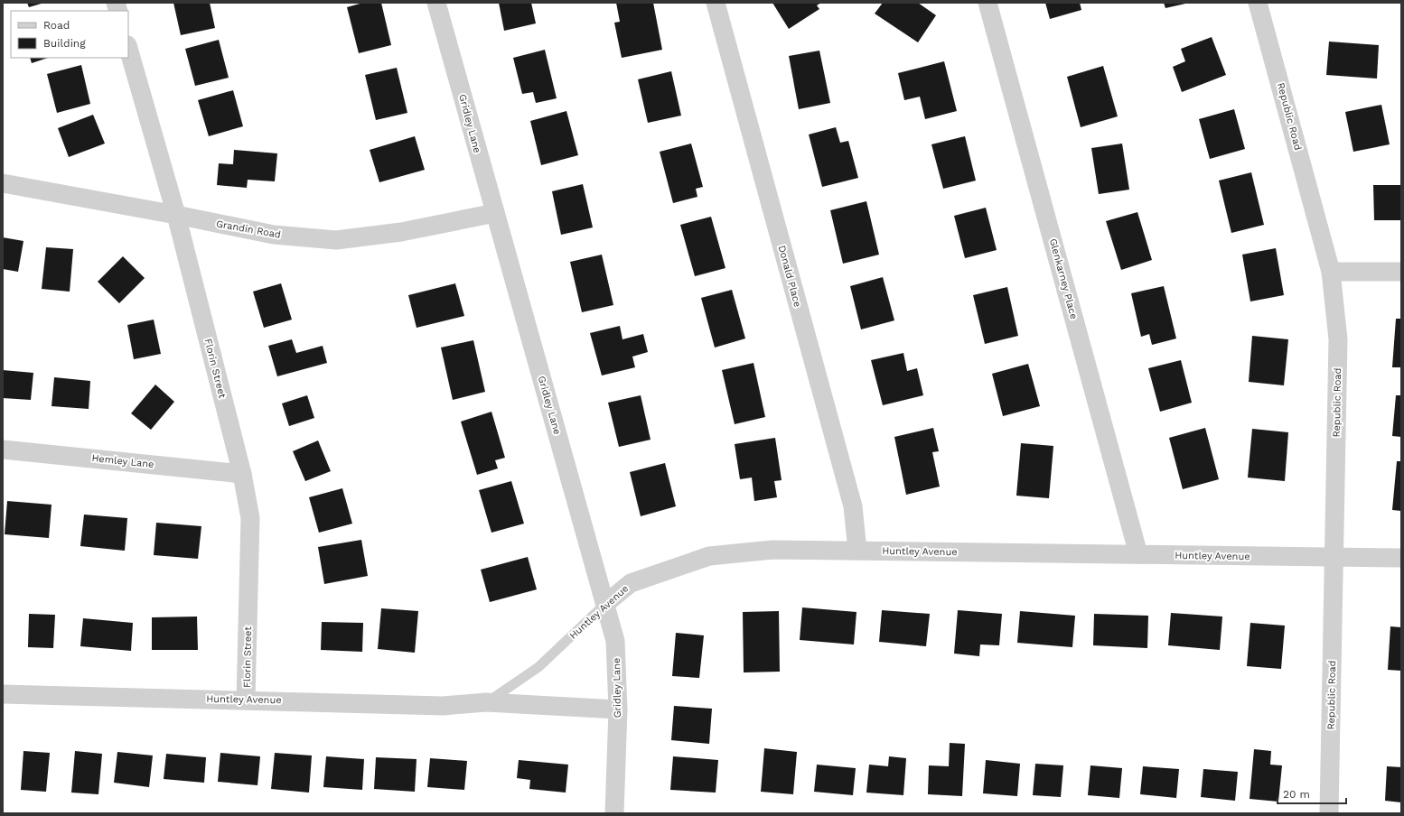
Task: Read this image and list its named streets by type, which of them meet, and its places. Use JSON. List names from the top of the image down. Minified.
{"streets":{"street":["Republic Road","Gridley Lane","Grandin Road","Donald Place","Glenkarney Place","Florin Street","Hemley Lane","Huntley Avenue"]},"crossings":[["Republic Road","Huntley Avenue"],["Gridley Lane","Grandin Road"],["Gridley Lane","Huntley Avenue"],["Grandin Road","Florin Street"],["Donald Place","Huntley Avenue"],["Glenkarney Place","Huntley Avenue"],["Florin Street","Hemley Lane"],["Florin Street","Huntley Avenue"]],"legend":["Road","Building"],"scale_bar":"20 m"}
